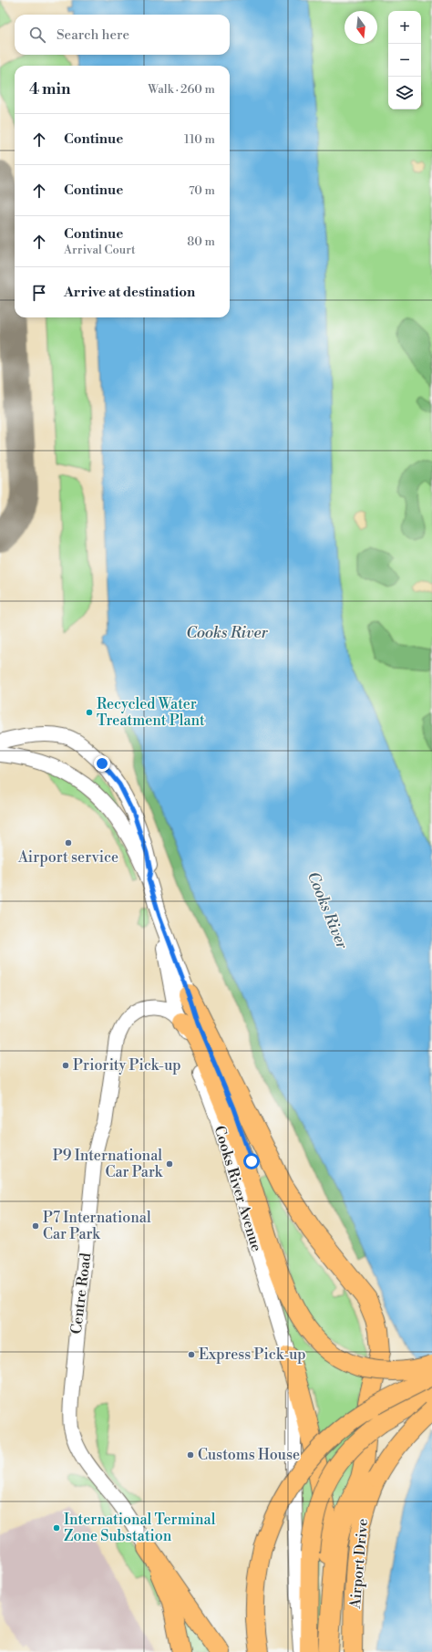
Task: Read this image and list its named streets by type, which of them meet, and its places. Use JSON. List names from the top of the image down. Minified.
{"streets":{"main road":["Airport Drive"],"street":["Cooks River Avenue","Centre Road"]},"crossings":[["Cooks River Avenue","Centre Road"]],"water":["Cooks River"],"places":["Recycled Water Treatment Plant","Airport service","Priority Pick-up","P9 International Car Park","P7 International Car Park","Express Pick-up","Customs House","International Terminal Zone Substation"],"north":"bottom","page":{"map_buttons":["+","−"],"search":"Search here","heading":["4 min","Walk · 260 m"],"list":[["Continue","110 m"],["Continue","70 m"],["Continue","Arrival Court","80 m"],"Arrive at destination"]}}
